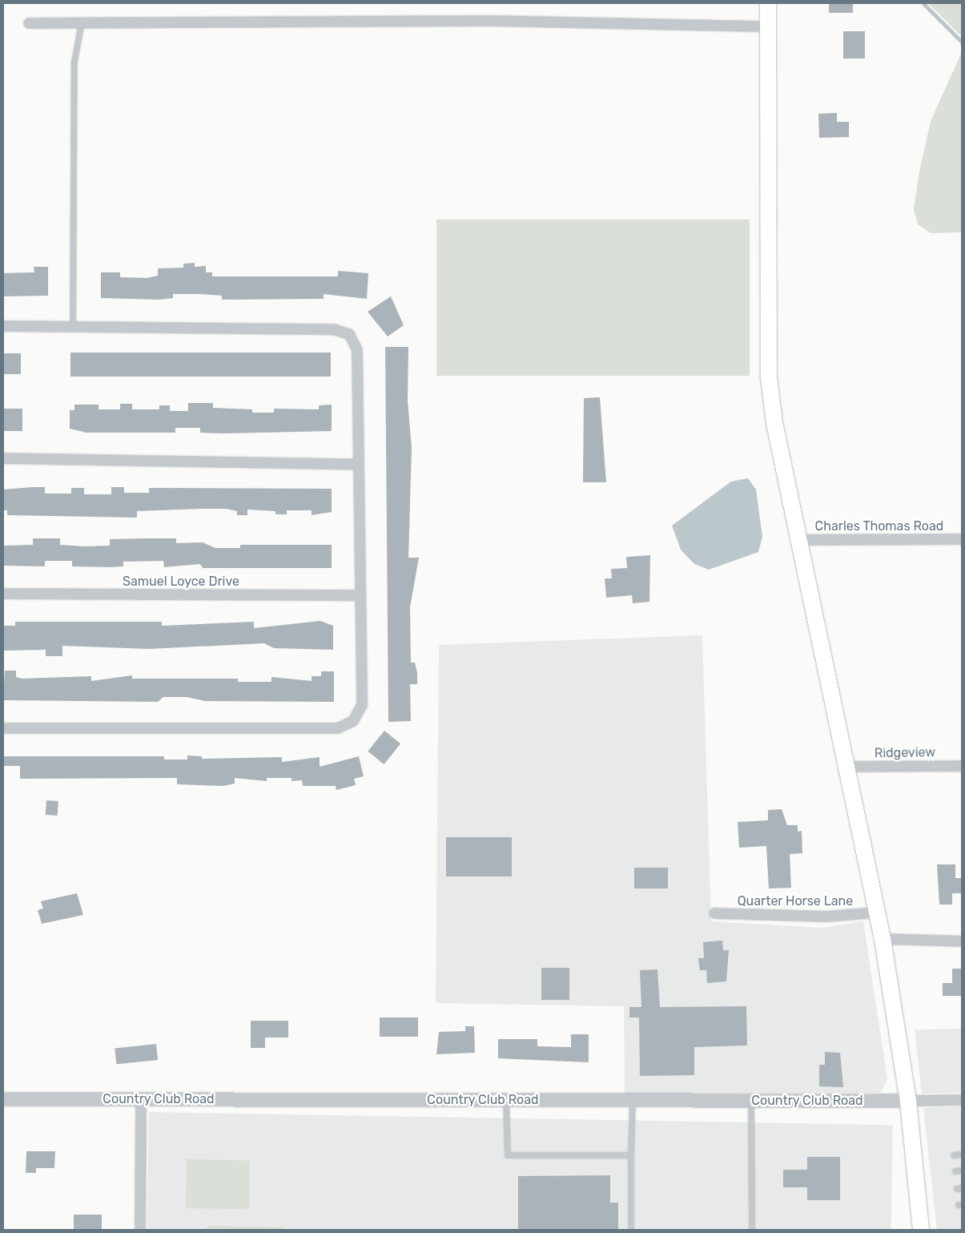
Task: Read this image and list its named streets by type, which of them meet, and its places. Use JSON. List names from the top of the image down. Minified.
{"streets":{"street":["Charles Thomas Road","Samuel Loyce Drive","Ridgeview","Quarter Horse Lane","Country Club Road"]}}
